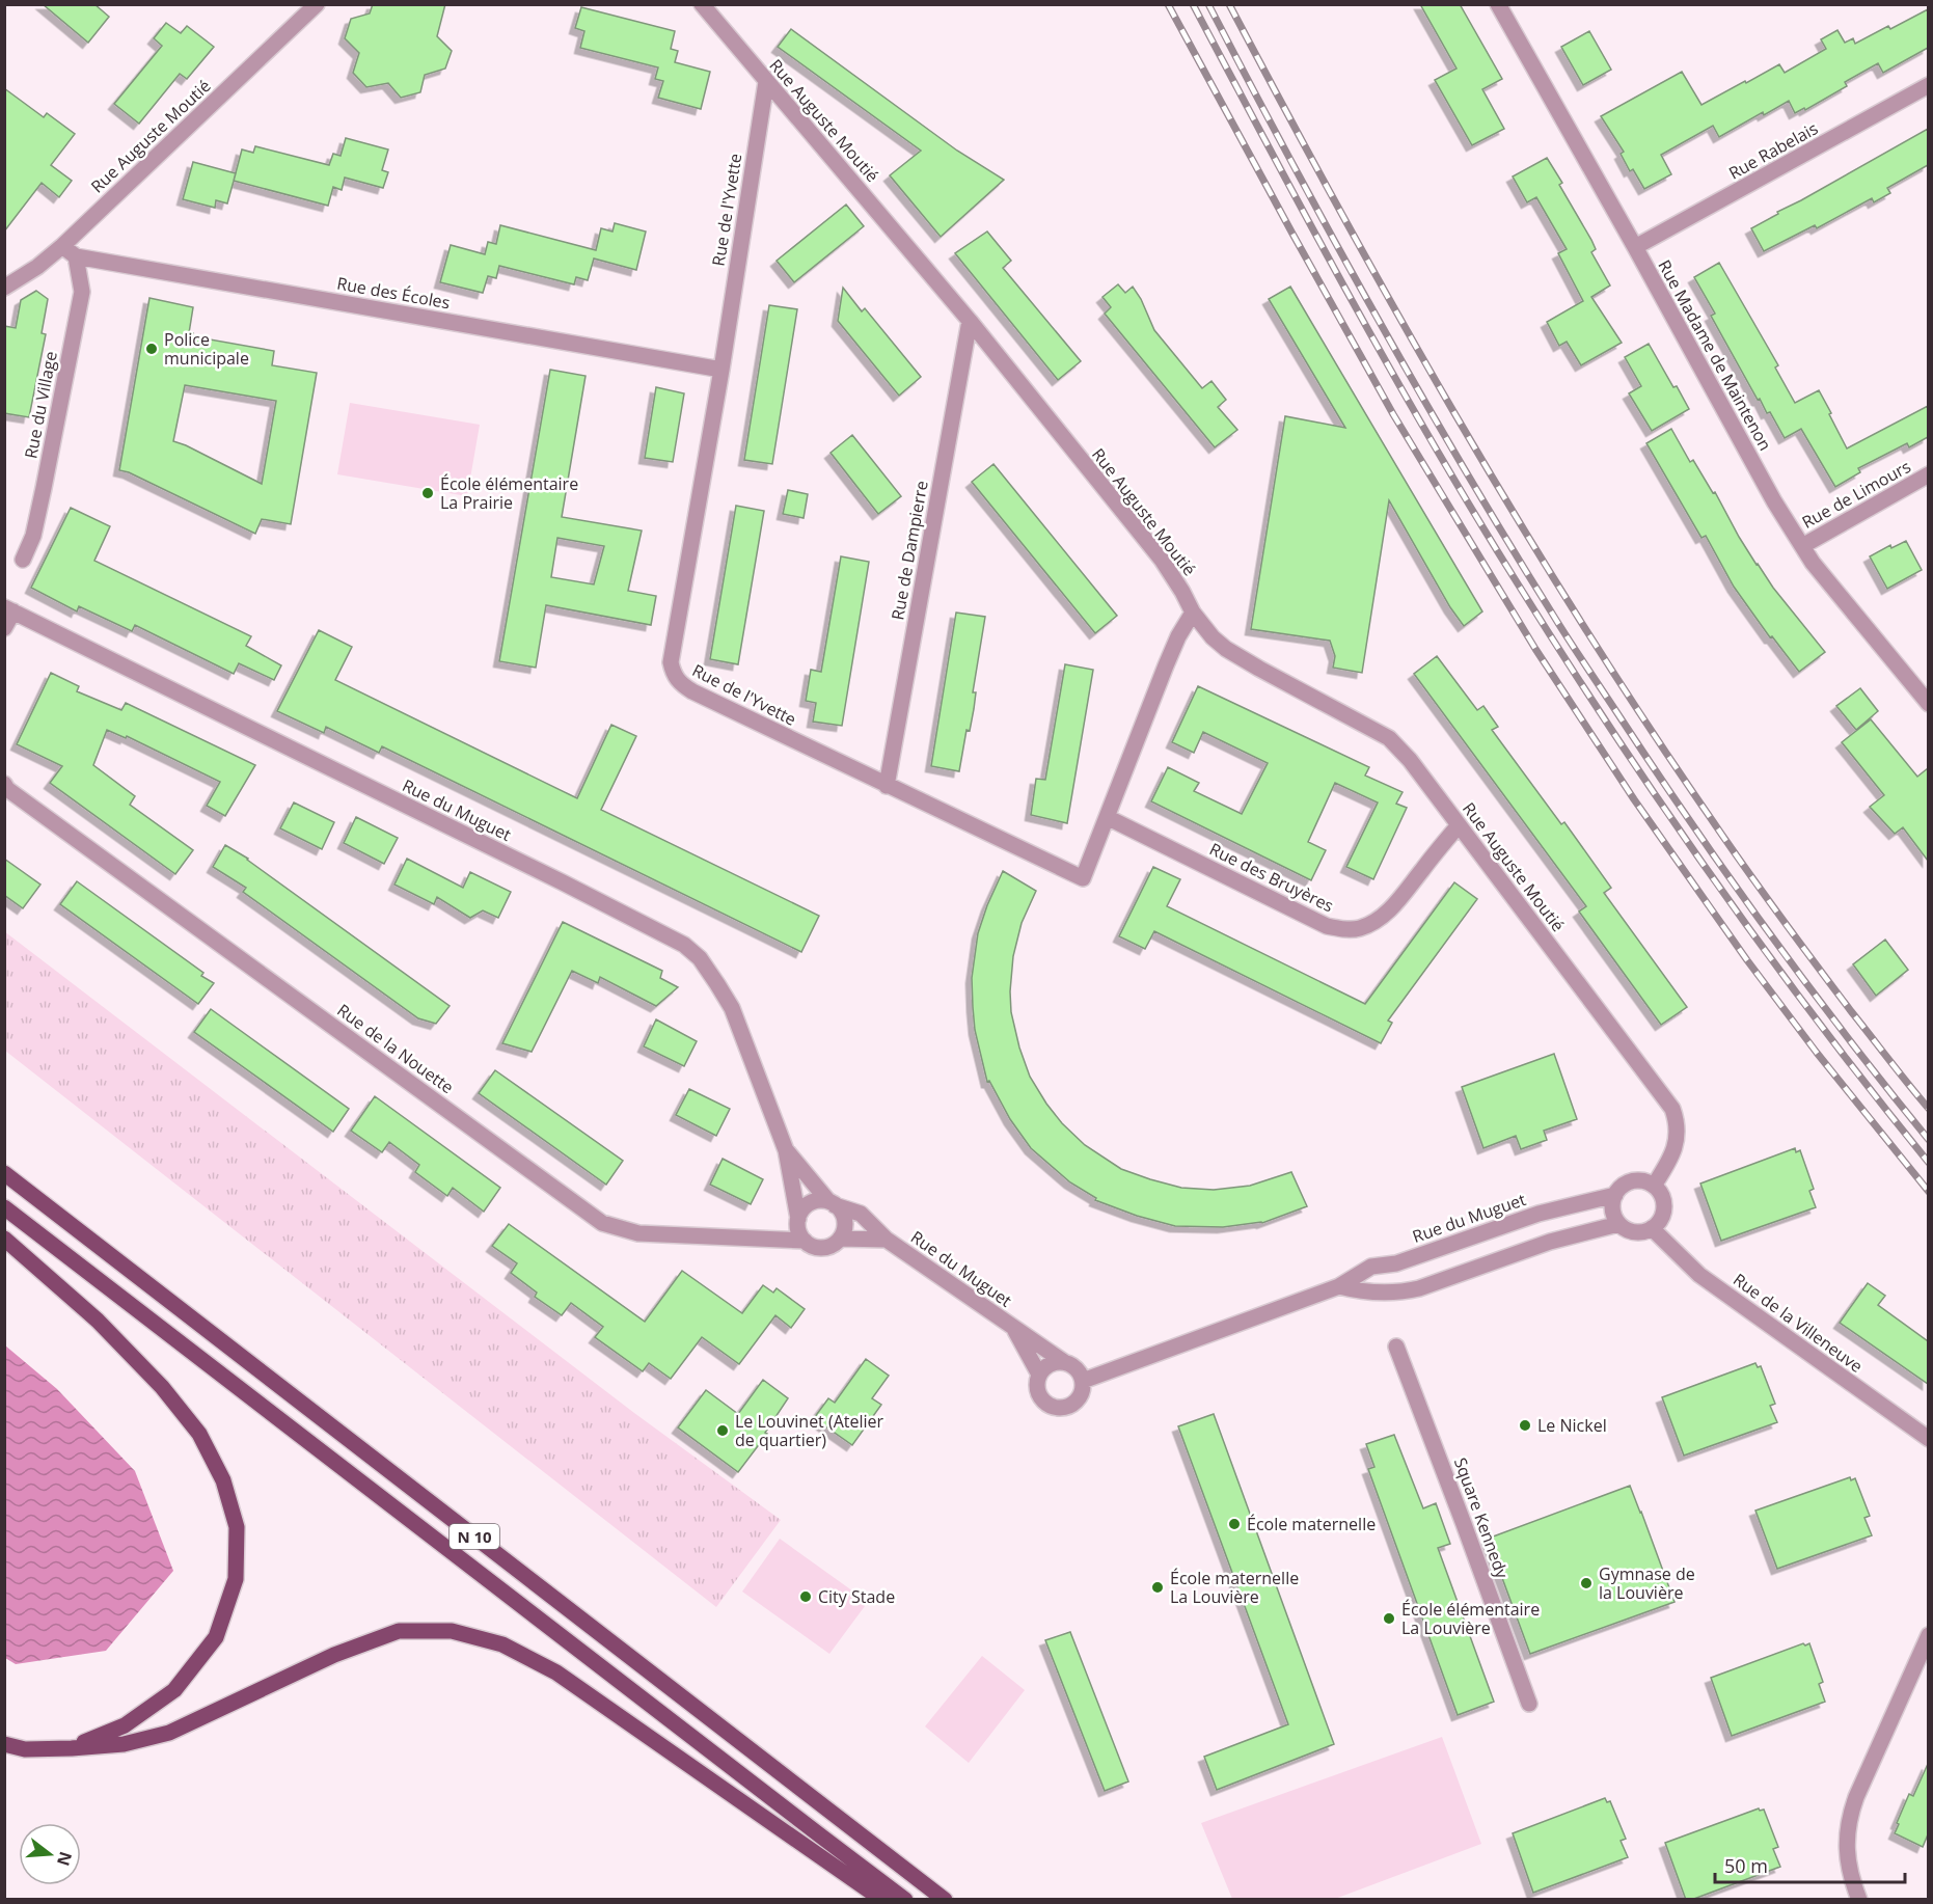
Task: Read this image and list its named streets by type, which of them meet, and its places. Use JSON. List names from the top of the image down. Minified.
{"streets":{"main road":["N 10"],"street":["Rue Auguste Moutié","Rue Rabelais","Rue de l'Yvette","Rue des Écoles","Rue Madame de Maintenon","Rue du Village","Rue de Limours","Rue de Dampierre","Rue du Muguet","Rue des Bruyères","Rue de la Nouette","Rue de la Villeneuve","Square Kennedy"]},"crossings":[["Rue Auguste Moutié","Rue de l'Yvette"],["Rue Auguste Moutié","Rue des Écoles"],["Rue Auguste Moutié","Rue de Dampierre"],["Rue Auguste Moutié","Rue du Muguet"],["Rue Auguste Moutié","Rue des Bruyères"],["Rue Auguste Moutié","Rue de la Villeneuve"],["Rue Rabelais","Rue Madame de Maintenon"],["Rue de l'Yvette","Rue des Écoles"],["Rue de l'Yvette","Rue de Dampierre"],["Rue de l'Yvette","Rue des Bruyères"],["Rue des Écoles","Rue du Village"],["Rue Madame de Maintenon","Rue de Limours"],["Rue du Muguet","Rue de la Nouette"],["Rue du Muguet","Rue de la Villeneuve"]],"places":["Police municipale","École élémentaire La Prairie","Le Nickel","Le Louvinet (Atelier de quartier)","École maternelle","Gymnase de la Louvière","École maternelle La Louvière","City Stade","École élémentaire La Louvière"],"scale_bar":"50 m","north":"right"}
